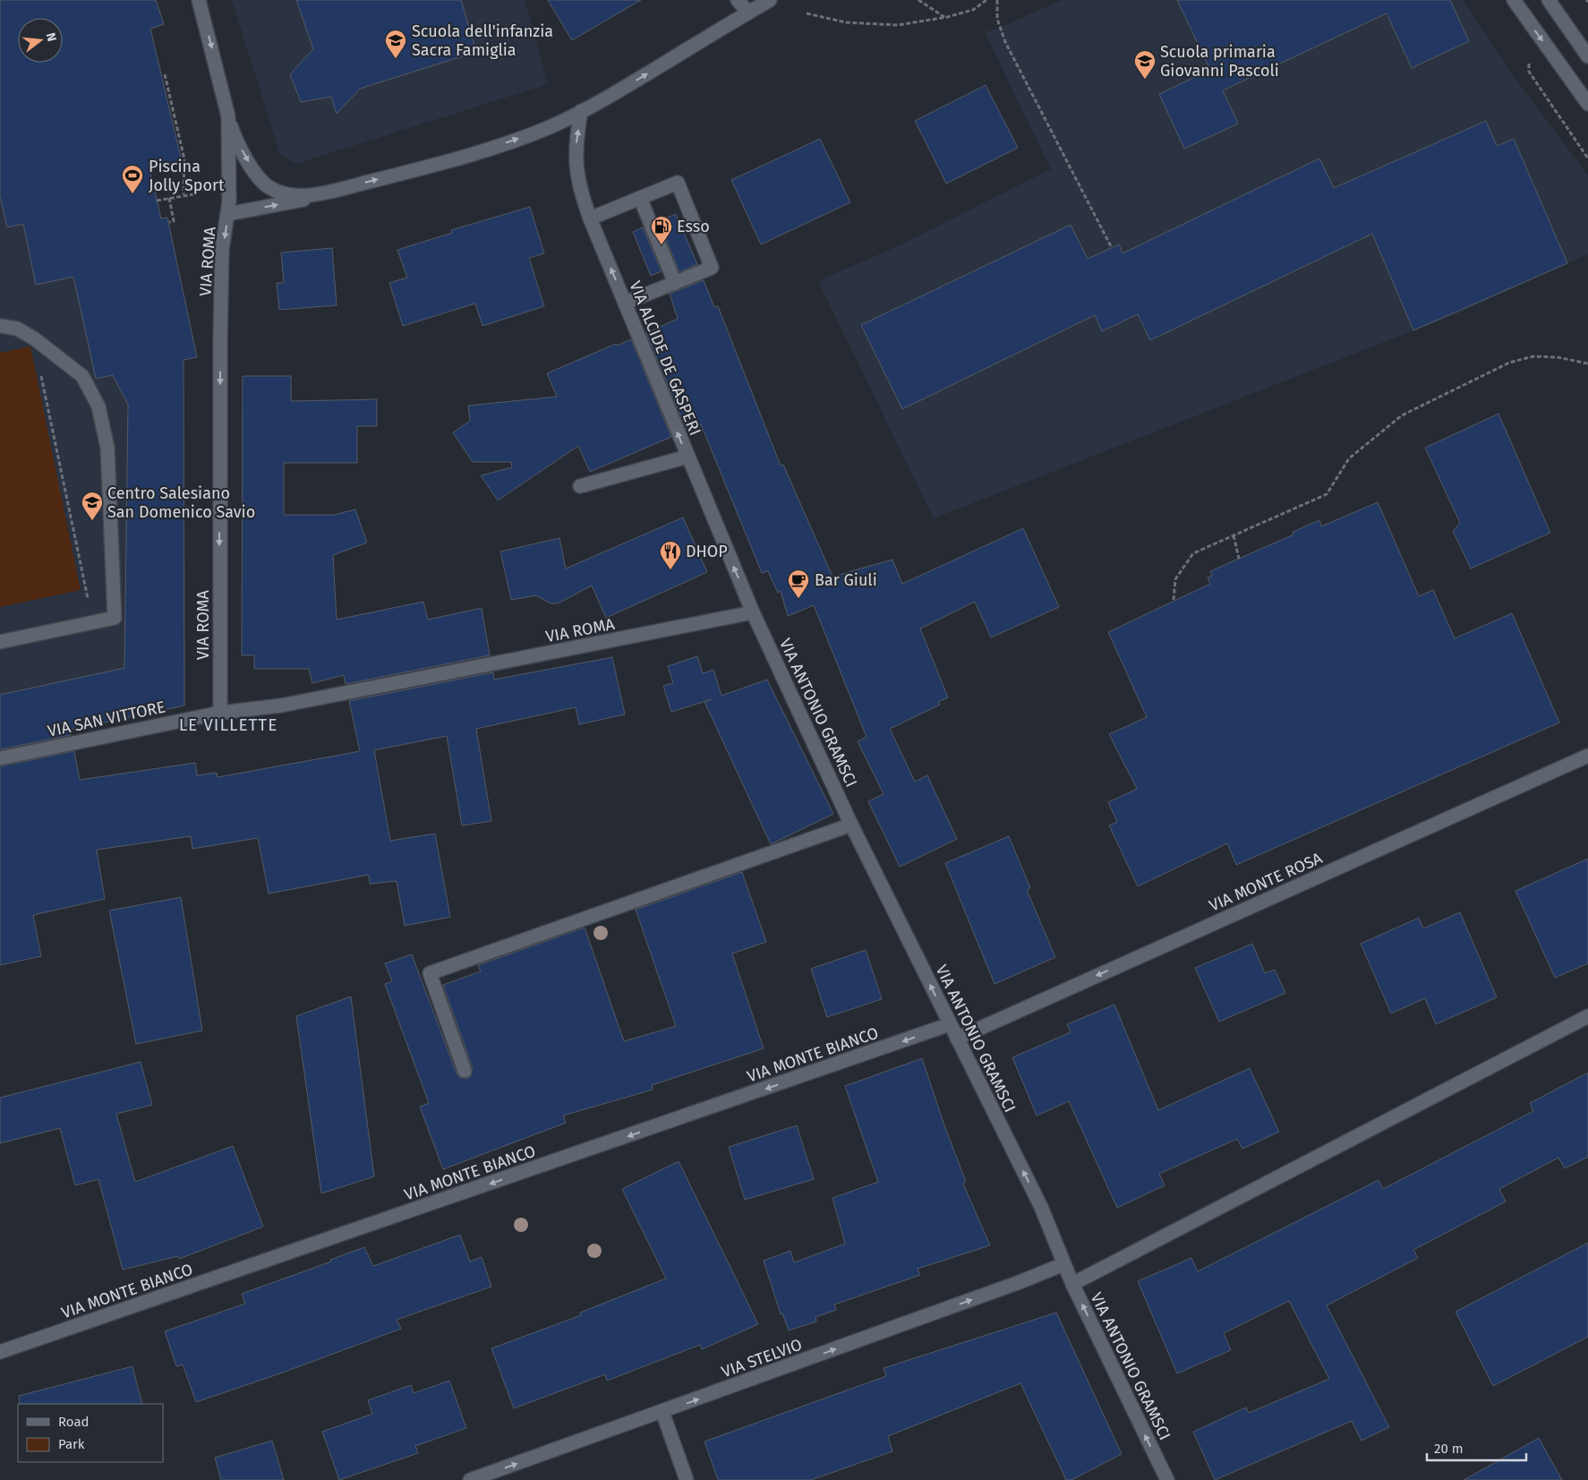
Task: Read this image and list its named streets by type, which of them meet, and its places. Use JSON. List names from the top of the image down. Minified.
{"streets":{"street":["VIA ROMA","VIA ALCIDE DE GASPERI","VIA ANTONIO GRAMSCI","VIA SAN VITTORE","VIA MONTE ROSA","VIA MONTE BIANCO","VIA STELVIO"]},"crossings":[["VIA ROMA","VIA ALCIDE DE GASPERI"],["VIA ROMA","VIA ANTONIO GRAMSCI"],["VIA ROMA","VIA SAN VITTORE"],["VIA ALCIDE DE GASPERI","VIA ANTONIO GRAMSCI"],["VIA ANTONIO GRAMSCI","VIA MONTE ROSA"],["VIA ANTONIO GRAMSCI","VIA MONTE BIANCO"],["VIA ANTONIO GRAMSCI","VIA STELVIO"]],"one_way":["VIA ROMA","VIA ALCIDE DE GASPERI","VIA ANTONIO GRAMSCI","VIA MONTE ROSA","VIA MONTE BIANCO","VIA STELVIO"],"districts":["LE VILLETTE"],"places":{"school or university":["Scuola dell'infanzia Sacra Famiglia","Scuola primaria Giovanni Pascoli","Centro Salesiano San Domenico Savio"],"sports":["Piscina Jolly Sport"],"fuel station":["Esso"],"restaurant":["DHOP"],"cafe":["Bar Giuli"]},"legend":["Road","Park"],"scale_bar":"20 m","north":"right"}
